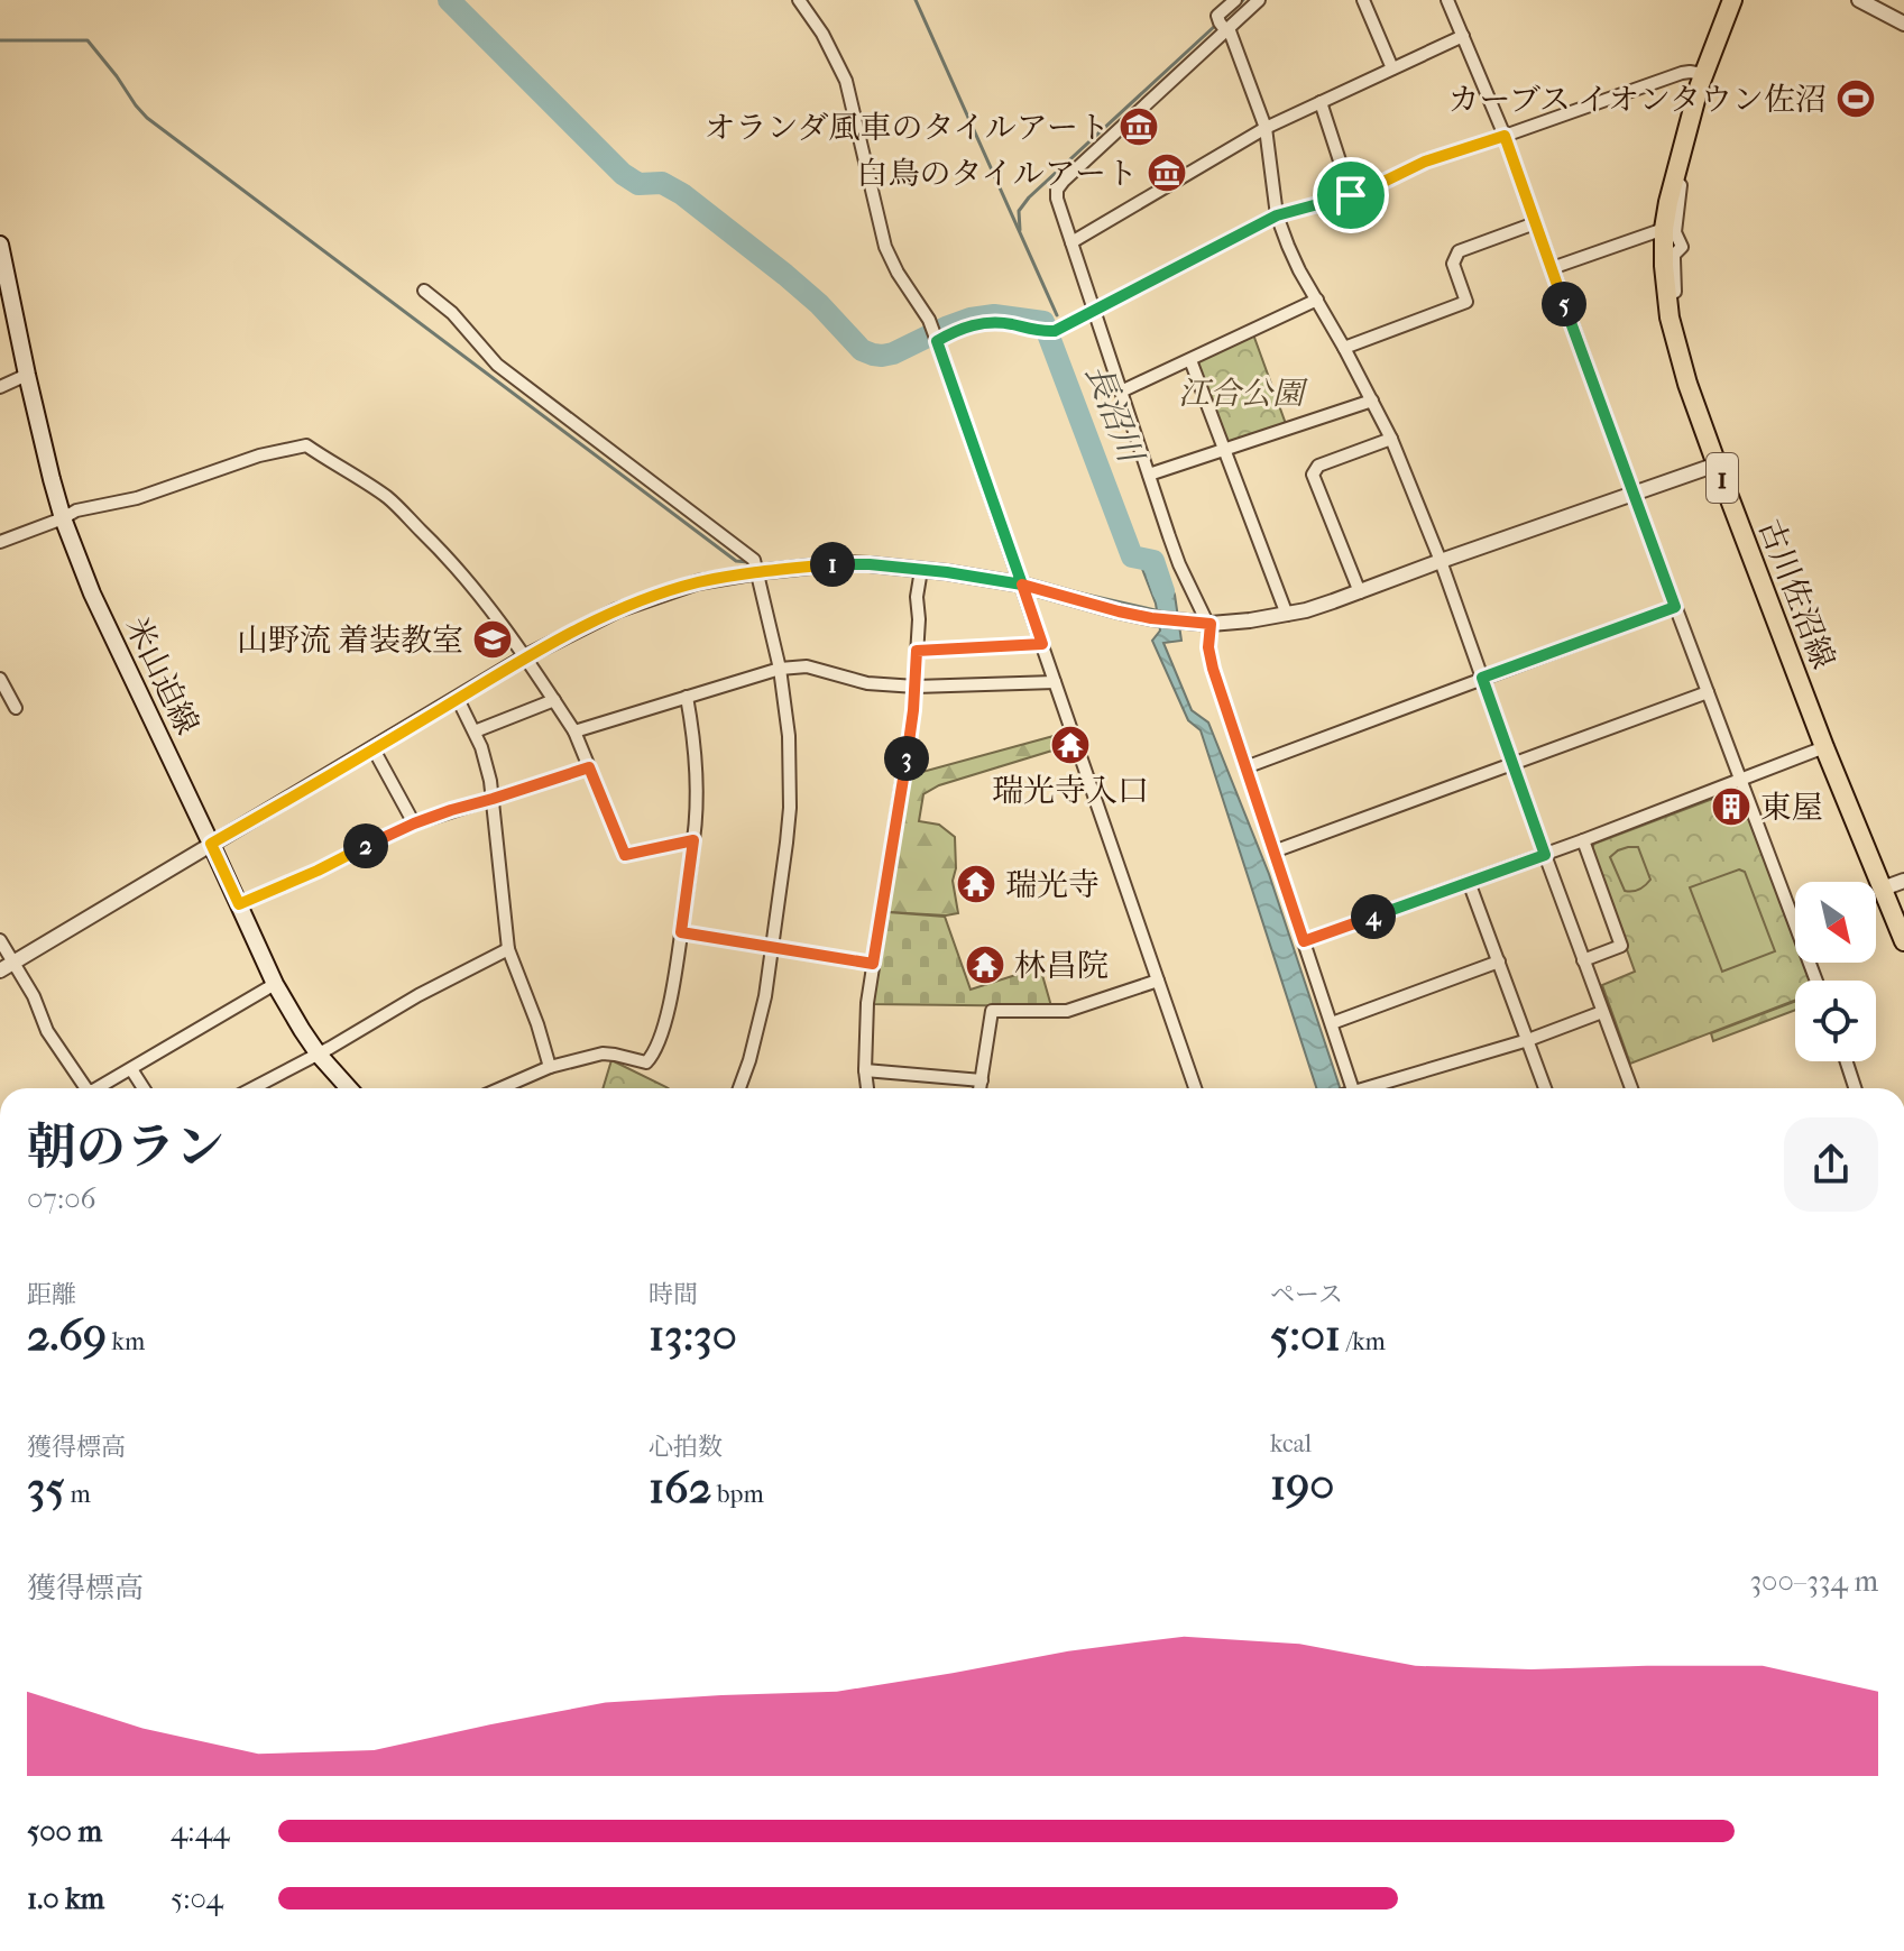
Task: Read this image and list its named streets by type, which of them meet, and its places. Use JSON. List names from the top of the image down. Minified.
{"streets":{"main road":["1","古川佐沼線","米山迫線"]},"water":["長沼川"],"parks":["江合公園"],"places":{"sports":["カーブス イオンタウン佐沼"],"museum":["オランダ風車のタイルアート","白鳥のタイルアート"],"school or university":["山野流 着装教室"],"temple":["瑞光寺入口","瑞光寺","林昌院"],"building":["東屋"]},"north":"bottom right","page":{"pins":["5","1","3","2","4"],"heading":["朝のラン","07:06"],"stats":[["距離","2.69 km"],["時間","13:30"],["ペース","5:01 /km"],["獲得標高","35 m"],["心拍数","162 bpm"],["kcal","190"]],"chart":["獲得標高","300–334 m"],"list":[{"name":"500 m","note":"4:44"},{"name":"1.0 km","note":"5:04"}]}}
